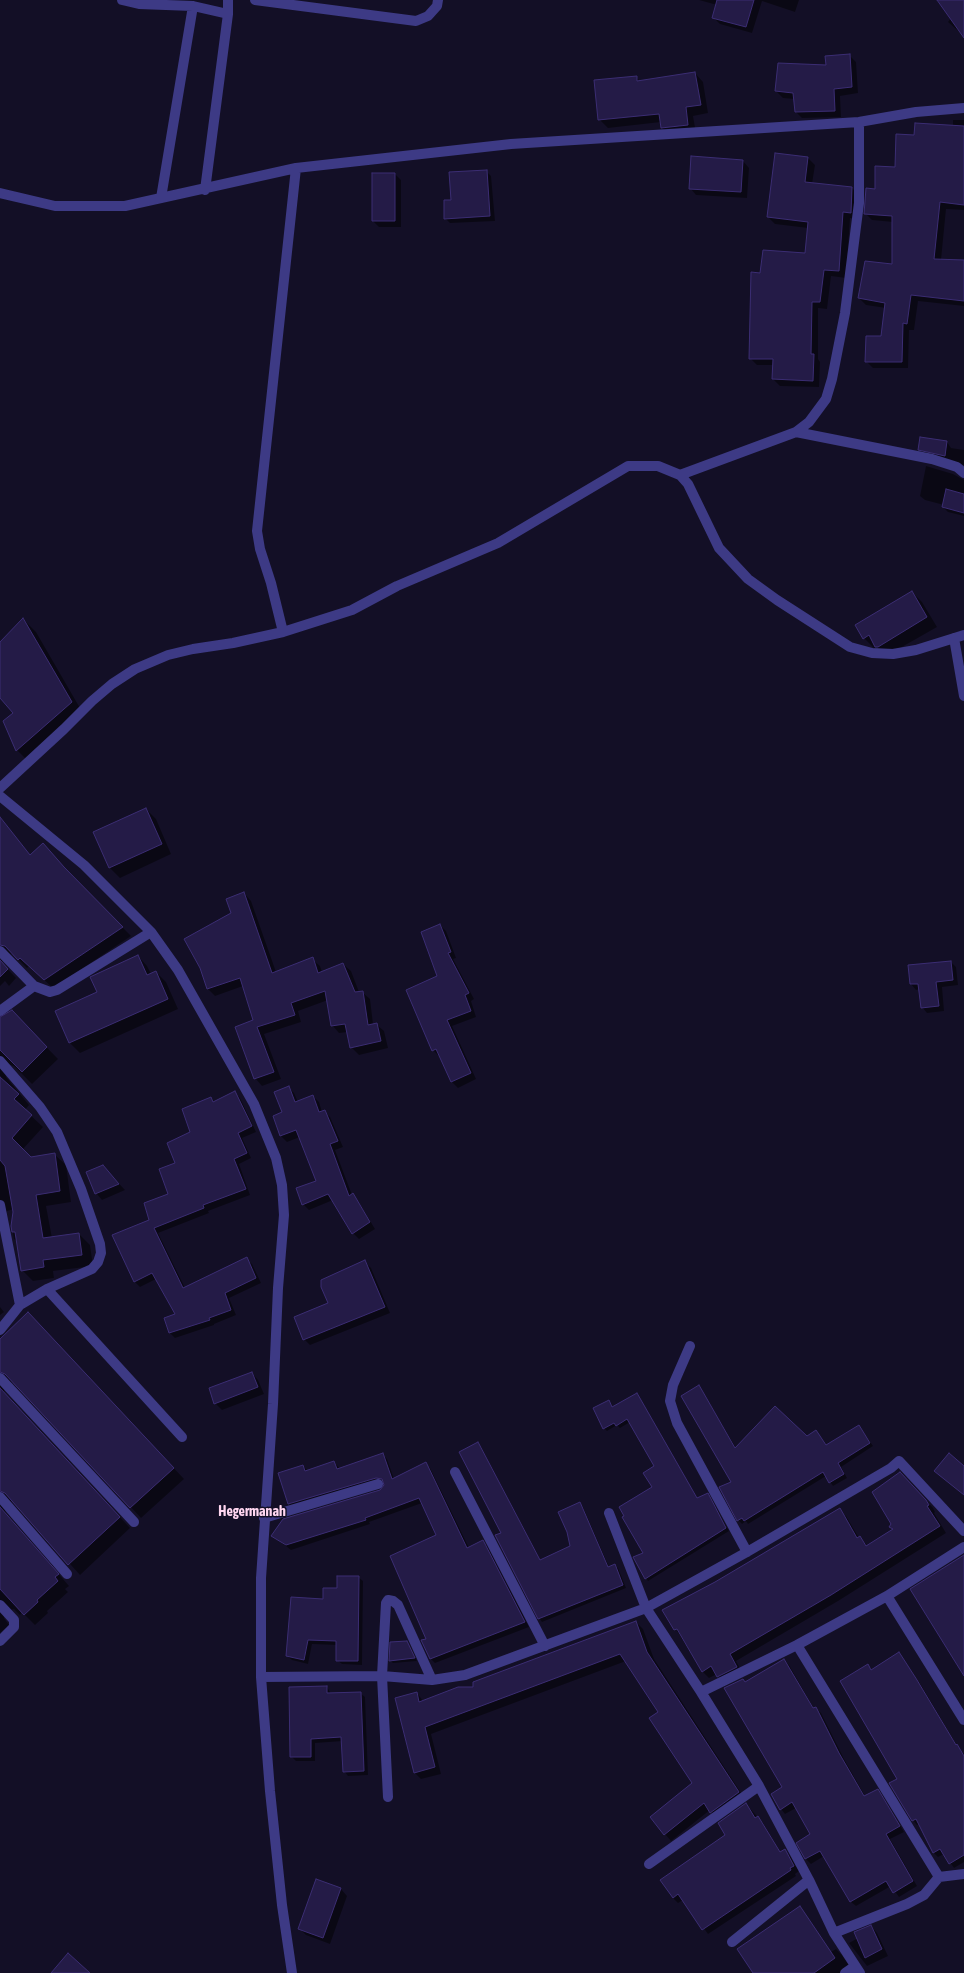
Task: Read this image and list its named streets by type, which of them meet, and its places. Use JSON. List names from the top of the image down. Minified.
{"districts":["Hegermanah"]}
